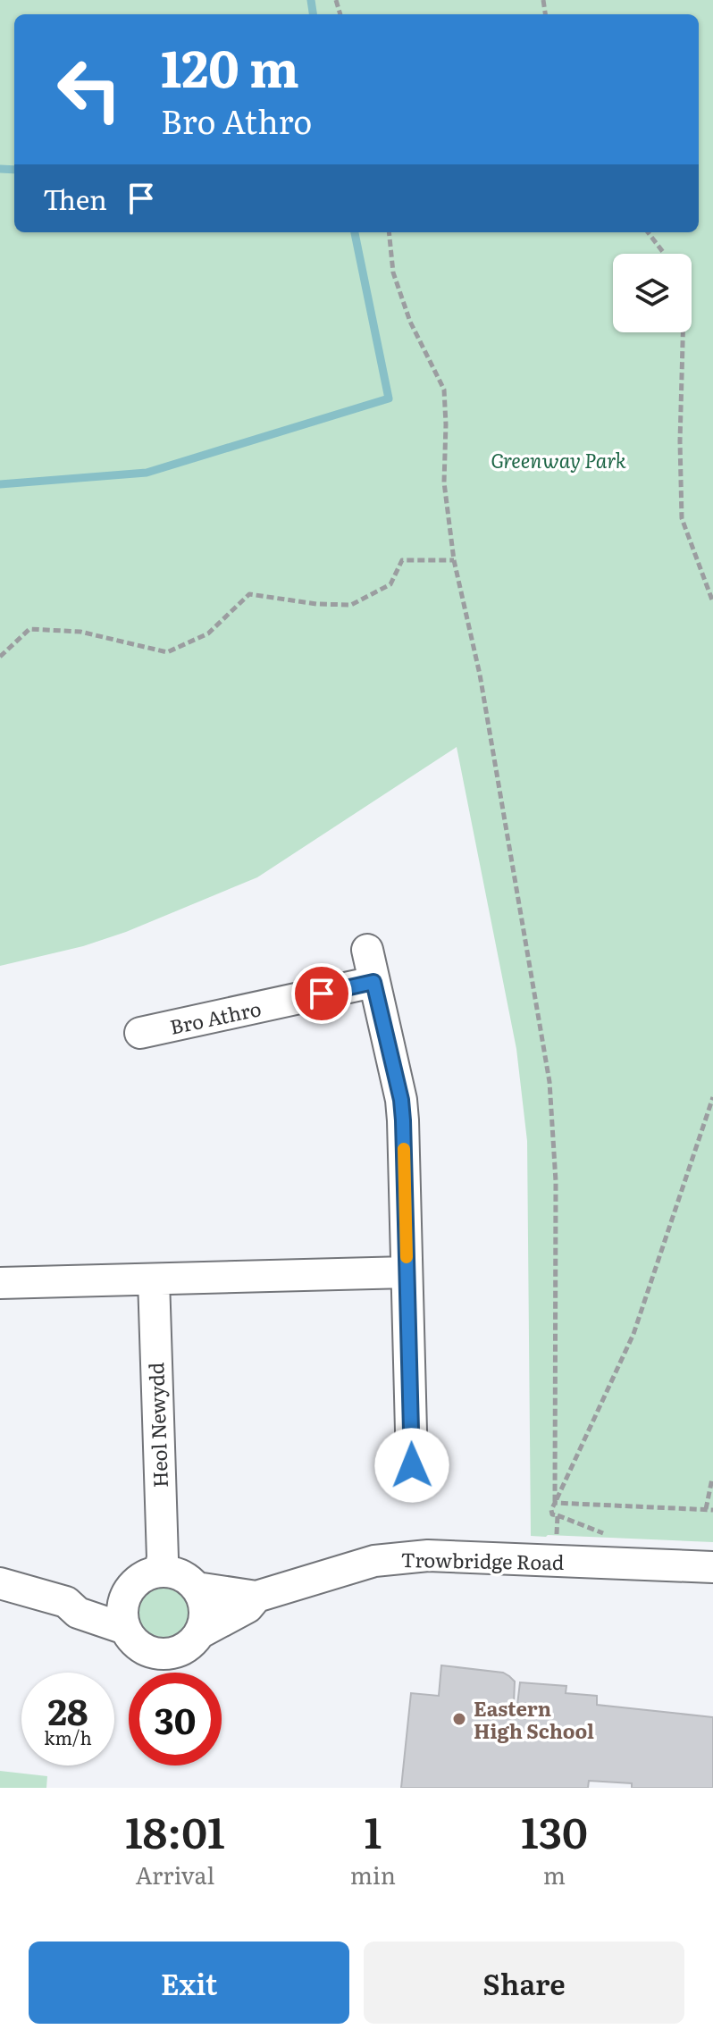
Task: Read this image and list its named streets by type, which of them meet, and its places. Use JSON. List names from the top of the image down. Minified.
{"streets":{"street":["Bro Athro","Heol Newydd","Trowbridge Road"]},"crossings":[["Heol Newydd","Trowbridge Road"]],"parks":["Greenway Park"],"places":["Eastern High School"],"page":{"turn":["120 m","Bro Athro"],"then":"Then","speed":"28 km/h","limit":"30","eta":["18:01","Arrival","1","min","130","m"],"buttons":["Exit","Share"]}}
